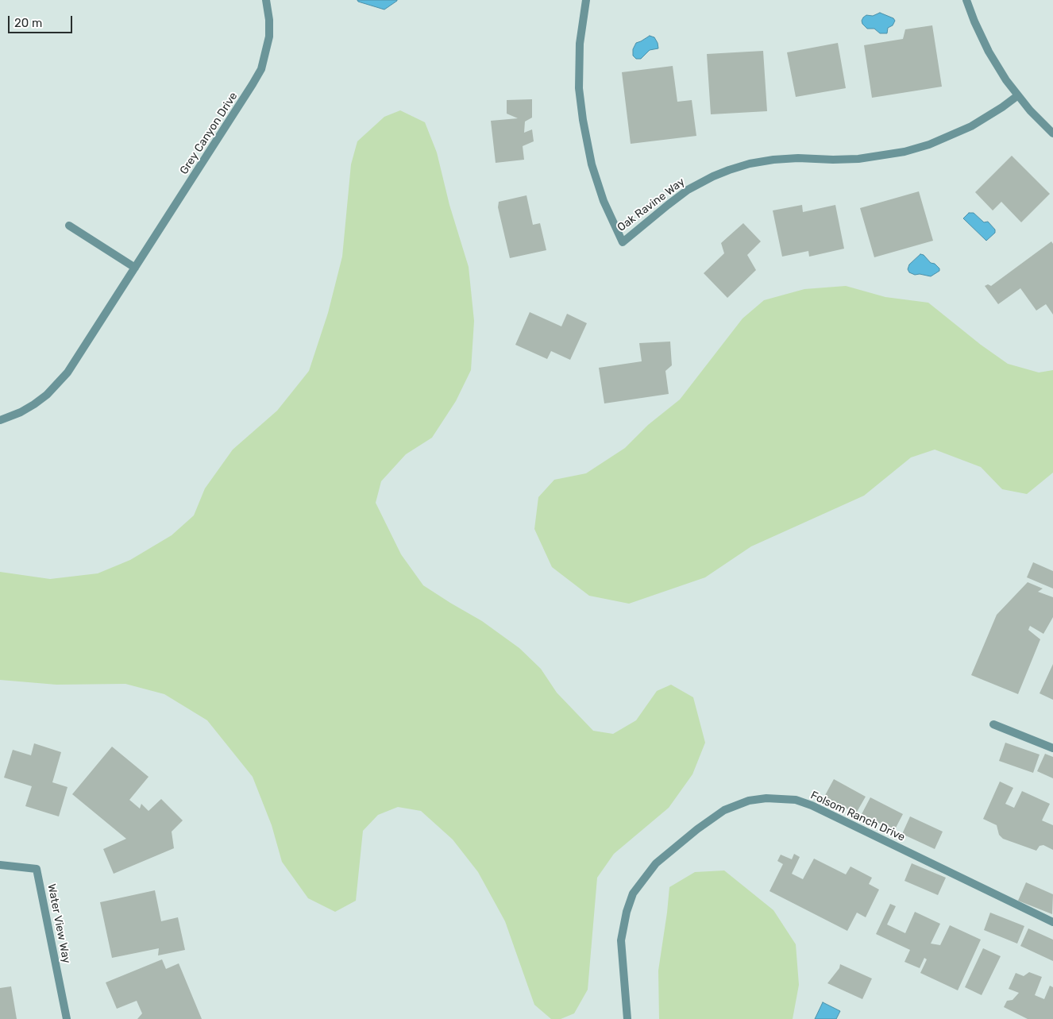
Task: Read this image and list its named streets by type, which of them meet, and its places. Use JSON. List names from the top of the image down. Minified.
{"streets":{"street":["Grey Canyon Drive","Oak Ravine Way","Folsom Ranch Drive","Water View Way"]},"scale_bar":"20 m"}
